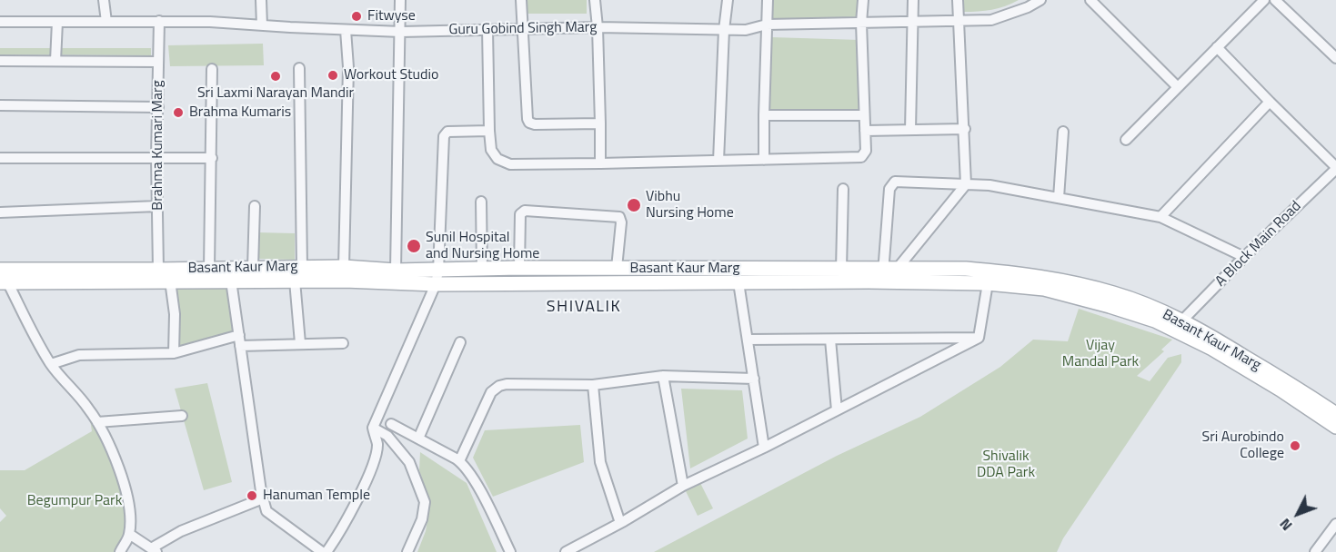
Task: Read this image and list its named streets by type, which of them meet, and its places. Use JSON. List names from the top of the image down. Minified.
{"streets":{"main road":["Basant Kaur Marg"],"street":["Guru Gobind Singh Marg","Brahma Kumari Marg","A Block Main Road"]},"crossings":[["Guru Gobind Singh Marg","Brahma Kumari Marg"],["Brahma Kumari Marg","Basant Kaur Marg"],["A Block Main Road","Basant Kaur Marg"]],"districts":["SHIVALIK"],"parks":["Vijay Mandal Park","Shivalik DDA Park","Begumpur Park"],"places":["Fitwyse","Workout Studio","Sri Laxmi Narayan Mandir","Brahma Kumaris","Vibhu Nursing Home","Sunil Hospital and Nursing Home","Sri Aurobindo College","Hanuman Temple"],"north":"bottom left"}
